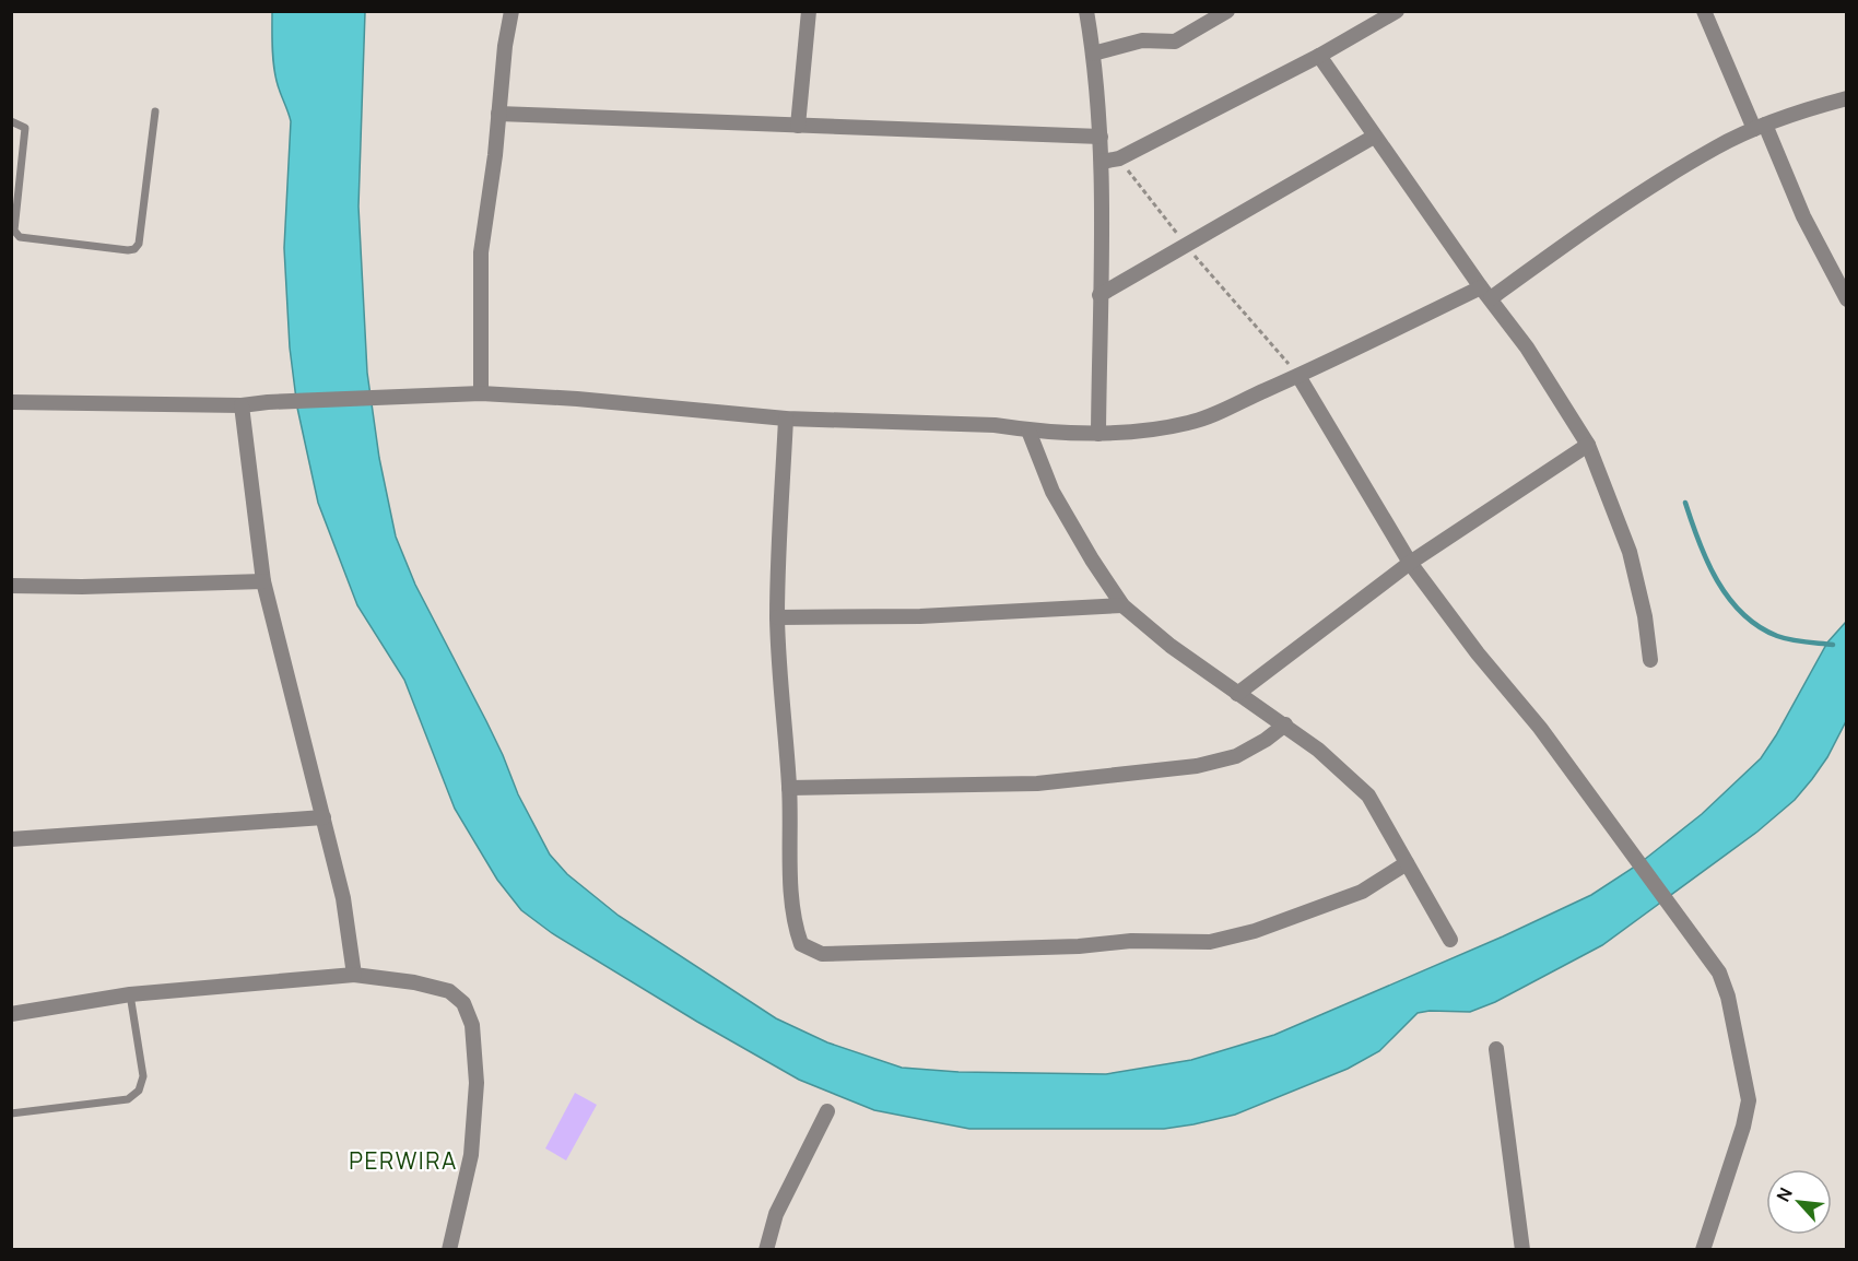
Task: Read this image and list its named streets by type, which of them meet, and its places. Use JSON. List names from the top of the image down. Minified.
{"districts":["PERWIRA"],"north":"top left"}
